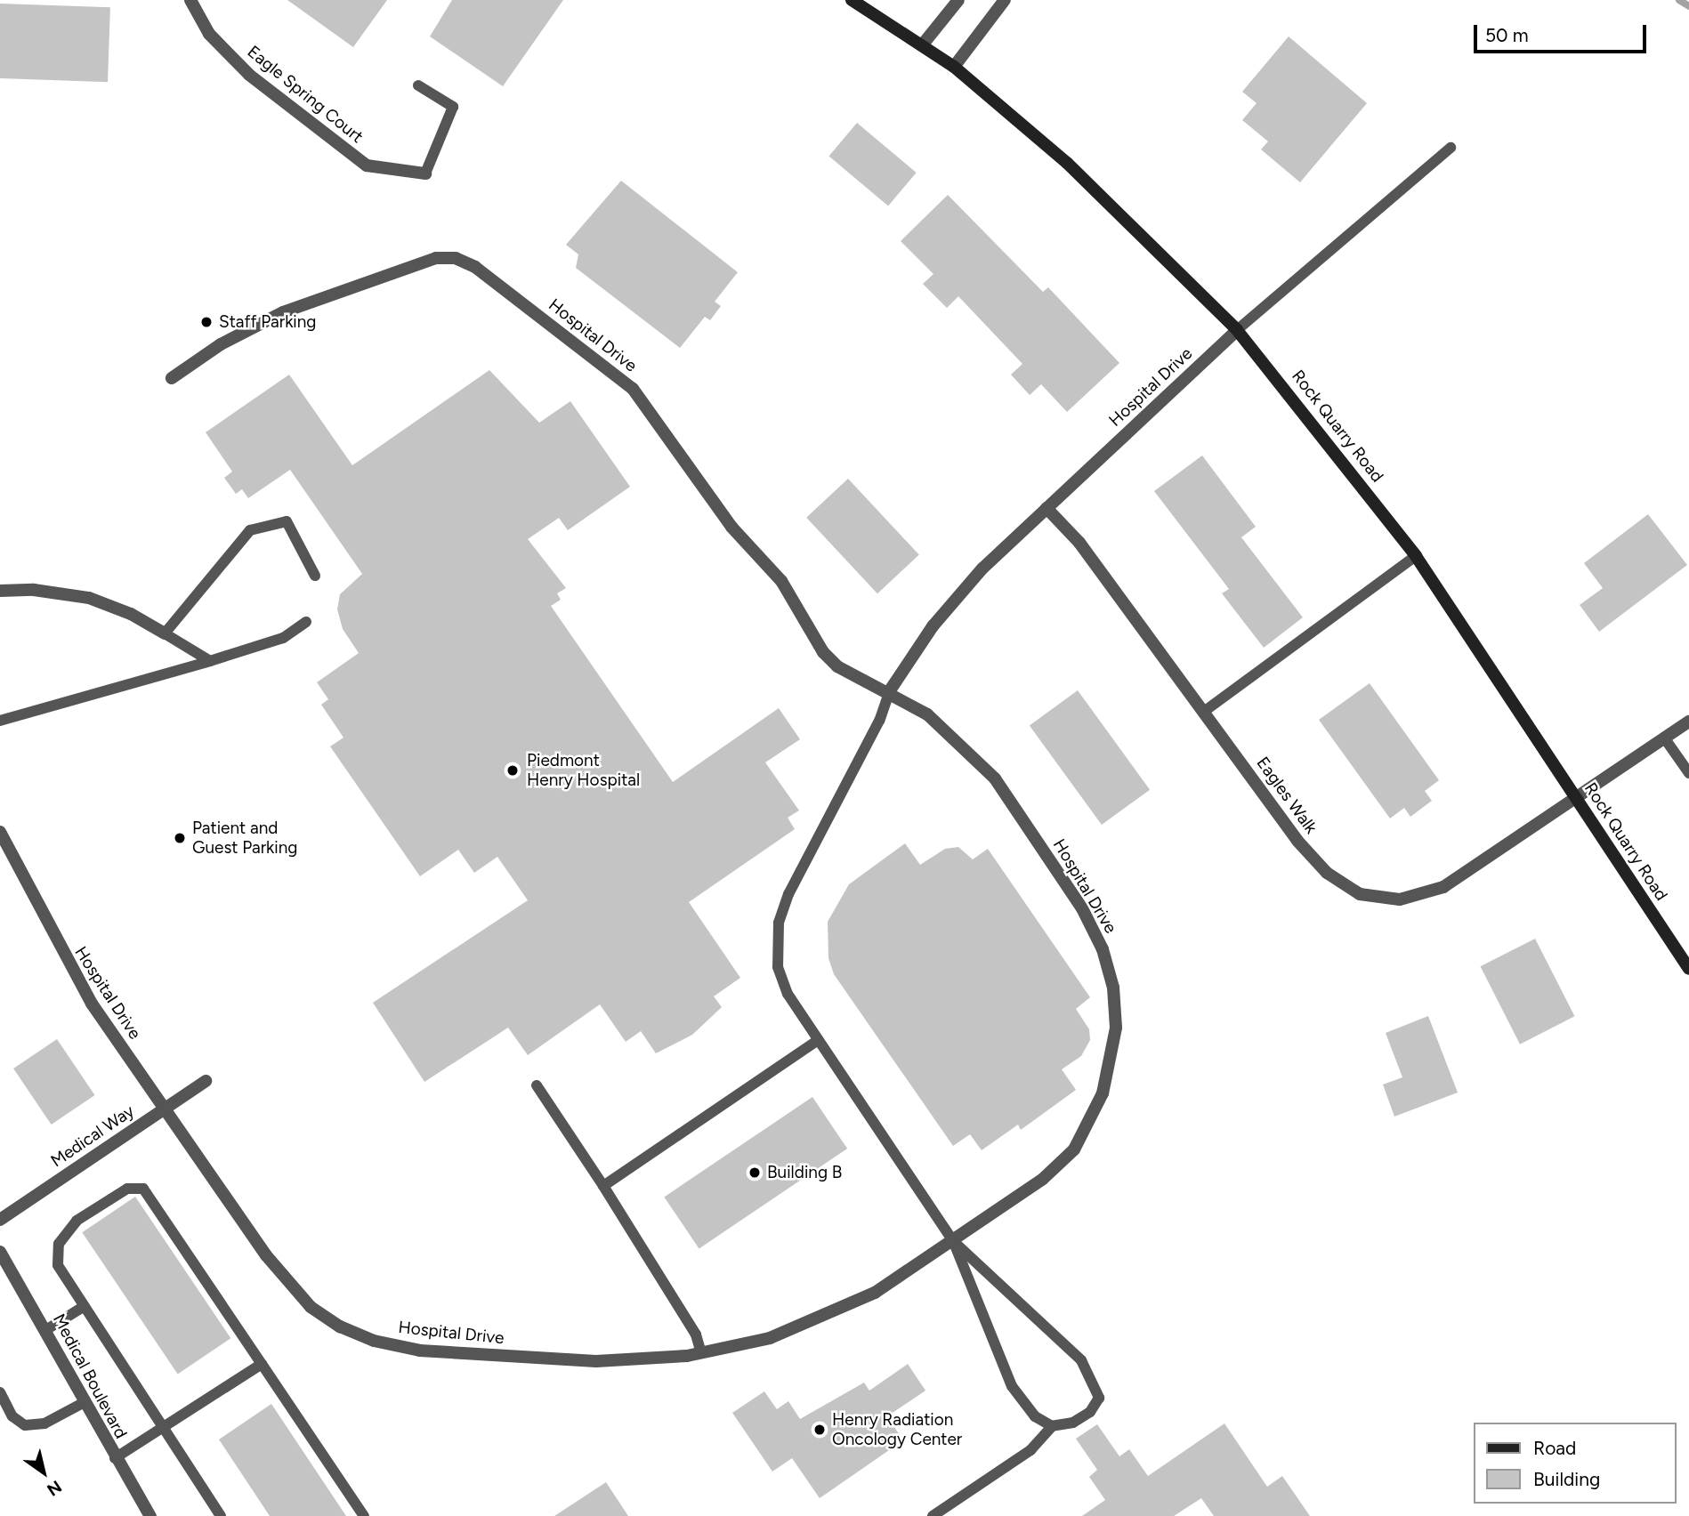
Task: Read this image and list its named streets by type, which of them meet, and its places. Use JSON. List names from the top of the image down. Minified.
{"streets":{"street":["Eagle Spring Court","Hospital Drive","Rock Quarry Road","Eagles Walk","Medical Way","Medical Boulevard"]},"crossings":[["Hospital Drive","Rock Quarry Road"],["Hospital Drive","Eagles Walk"],["Hospital Drive","Medical Way"],["Rock Quarry Road","Eagles Walk"]],"places":["Staff Parking","Piedmont Henry Hospital","Patient and Guest Parking","Building B","Henry Radiation Oncology Center"],"legend":["Road","Building"],"scale_bar":"50 m","north":"bottom right"}
